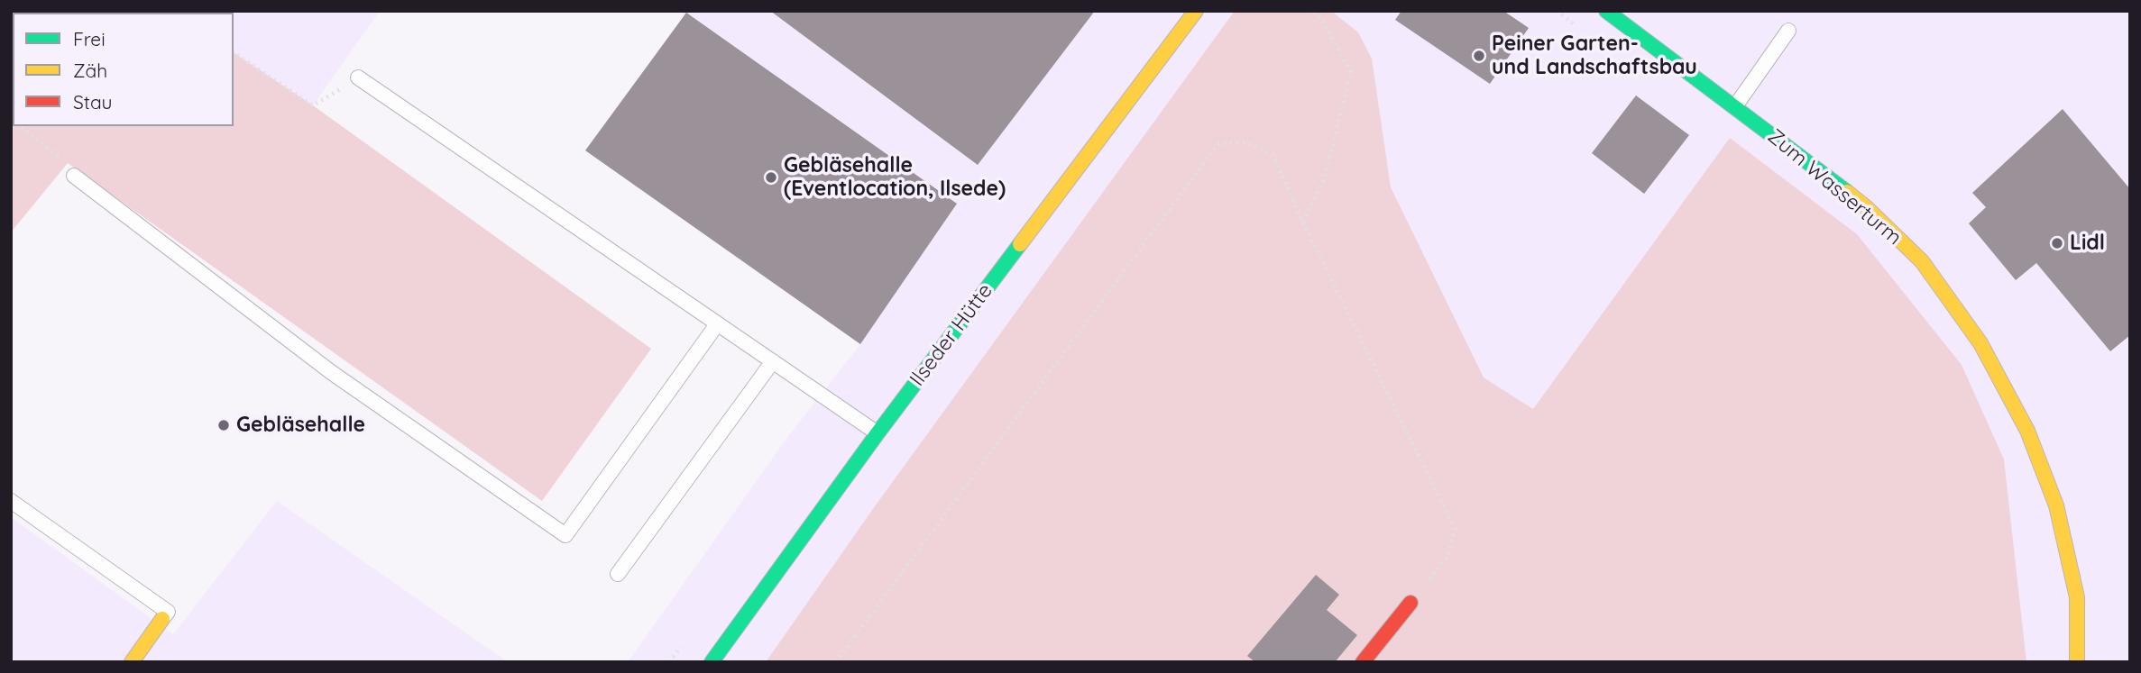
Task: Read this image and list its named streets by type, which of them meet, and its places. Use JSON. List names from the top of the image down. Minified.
{"streets":{"street":["Zum Wasserturm","Ilseder Hütte"]},"places":["Peiner Garten- und Landschaftsbau","Gebläsehalle (Eventlocation, Ilsede)","Lidl","Gebläsehalle"],"legend":["Frei","Zäh","Stau"]}
